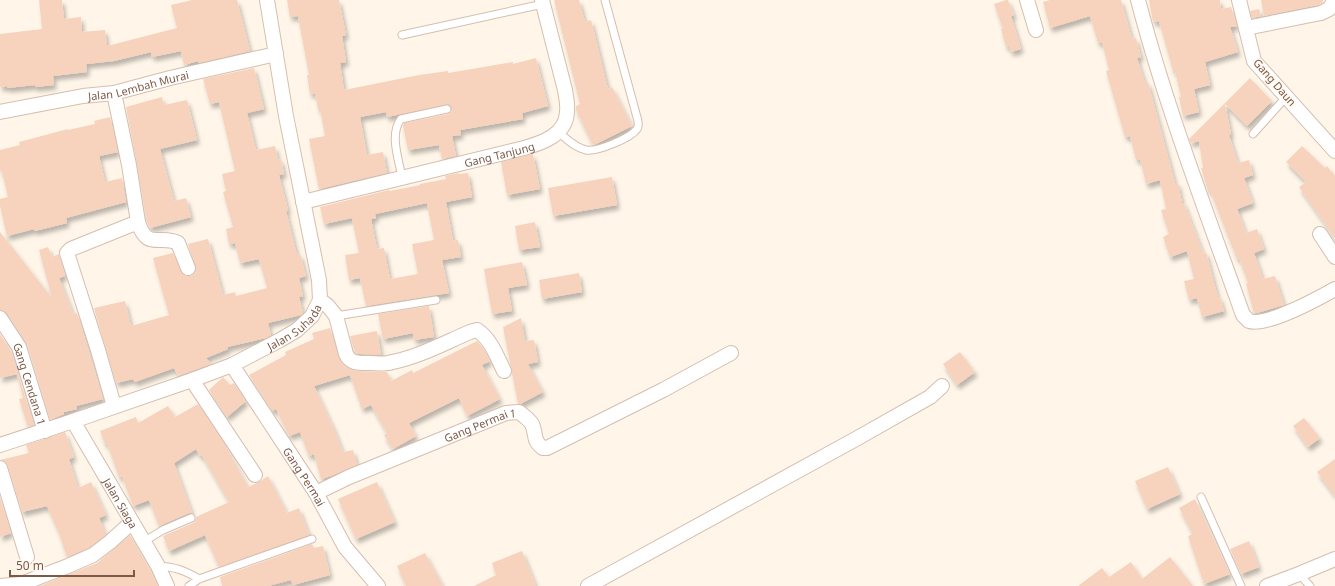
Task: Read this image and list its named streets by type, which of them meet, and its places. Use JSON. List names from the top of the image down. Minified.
{"streets":{"street":["Gang Daun","Jalan Lembah Murai","Gang Tanjung","Jalan Suhada","Gang Cendana 1","Gang Permai 1","Gang Permai","Jalan Siaga"]},"crossings":[["Jalan Lembah Murai","Jalan Suhada"],["Gang Tanjung","Jalan Suhada"],["Jalan Suhada","Gang Cendana 1"],["Jalan Suhada","Gang Permai"],["Jalan Suhada","Jalan Siaga"],["Gang Permai 1","Gang Permai"]],"scale_bar":"50 m"}
